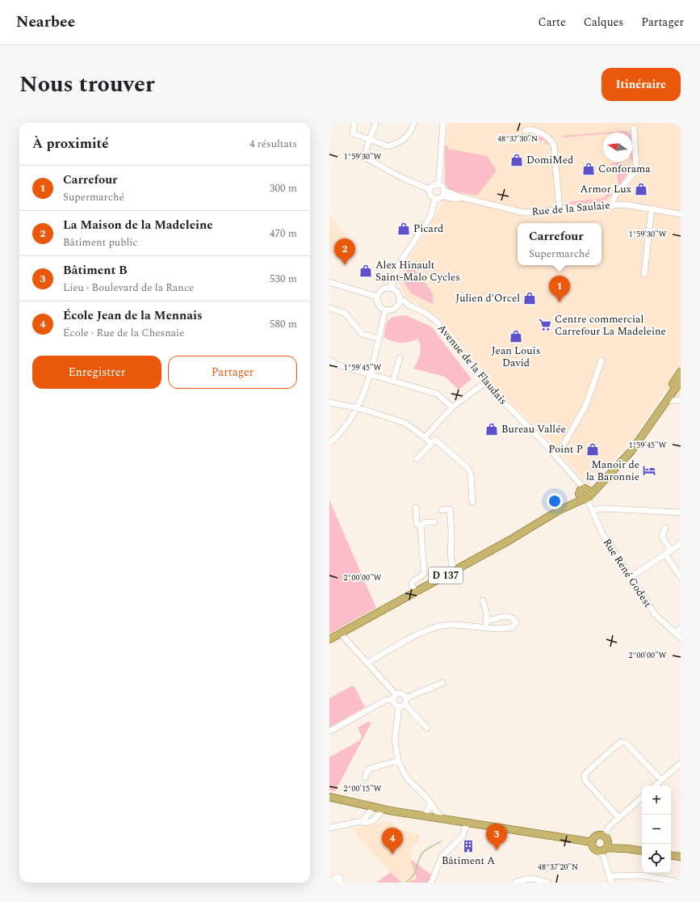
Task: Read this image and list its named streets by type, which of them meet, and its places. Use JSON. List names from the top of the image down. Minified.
{"streets":{"main road":["D 137"],"street":["Rue de la Saulaie","Avenue de la Flaudais","Rue René Godest"]},"crossings":[["Avenue de la Flaudais","Rue René Godest"],["Avenue de la Flaudais","D 137"],["Rue René Godest","D 137"]],"places":{"shop":["DomiMed","Conforama","Armor Lux","Picard","Alex Hinault Saint-Malo Cycles","Julien d'Orcel","Jean Louis David","Bureau Vallée","Point P"],"supermarket":["Centre commercial Carrefour La Madeleine"],"hotel":["Manoir de la Baronnie"],"building":["Bâtiment A"]},"north":"left","page":{"header":"Nearbee","nav":["Carte","Calques","Partager"],"title":"Nous trouver","buttons":["Itinéraire",["Enregistrer","Partager"]],"heading":["À proximité","4 résultats"],"list":[{"mark":"1","name":"Carrefour","note":"Supermarché","value":"300 m"},{"mark":"2","name":"La Maison de la Madeleine","note":"Bâtiment public","value":"470 m"},{"mark":"3","name":"Bâtiment B","note":"Lieu · Boulevard de la Rance","value":"530 m"},{"mark":"4","name":"École Jean de la Mennais","note":"École · Rue de la Chesnaie","value":"580 m"}],"popup":["Carrefour","Supermarché"],"pins":["2","1","3","4"],"map_buttons":["+","−"]},"coordinates":["48°37'30\"N","1°59'30\"W","1°59'45\"W","2°00'00\"W","2°00'15\"W","48°37'20\"N"]}
